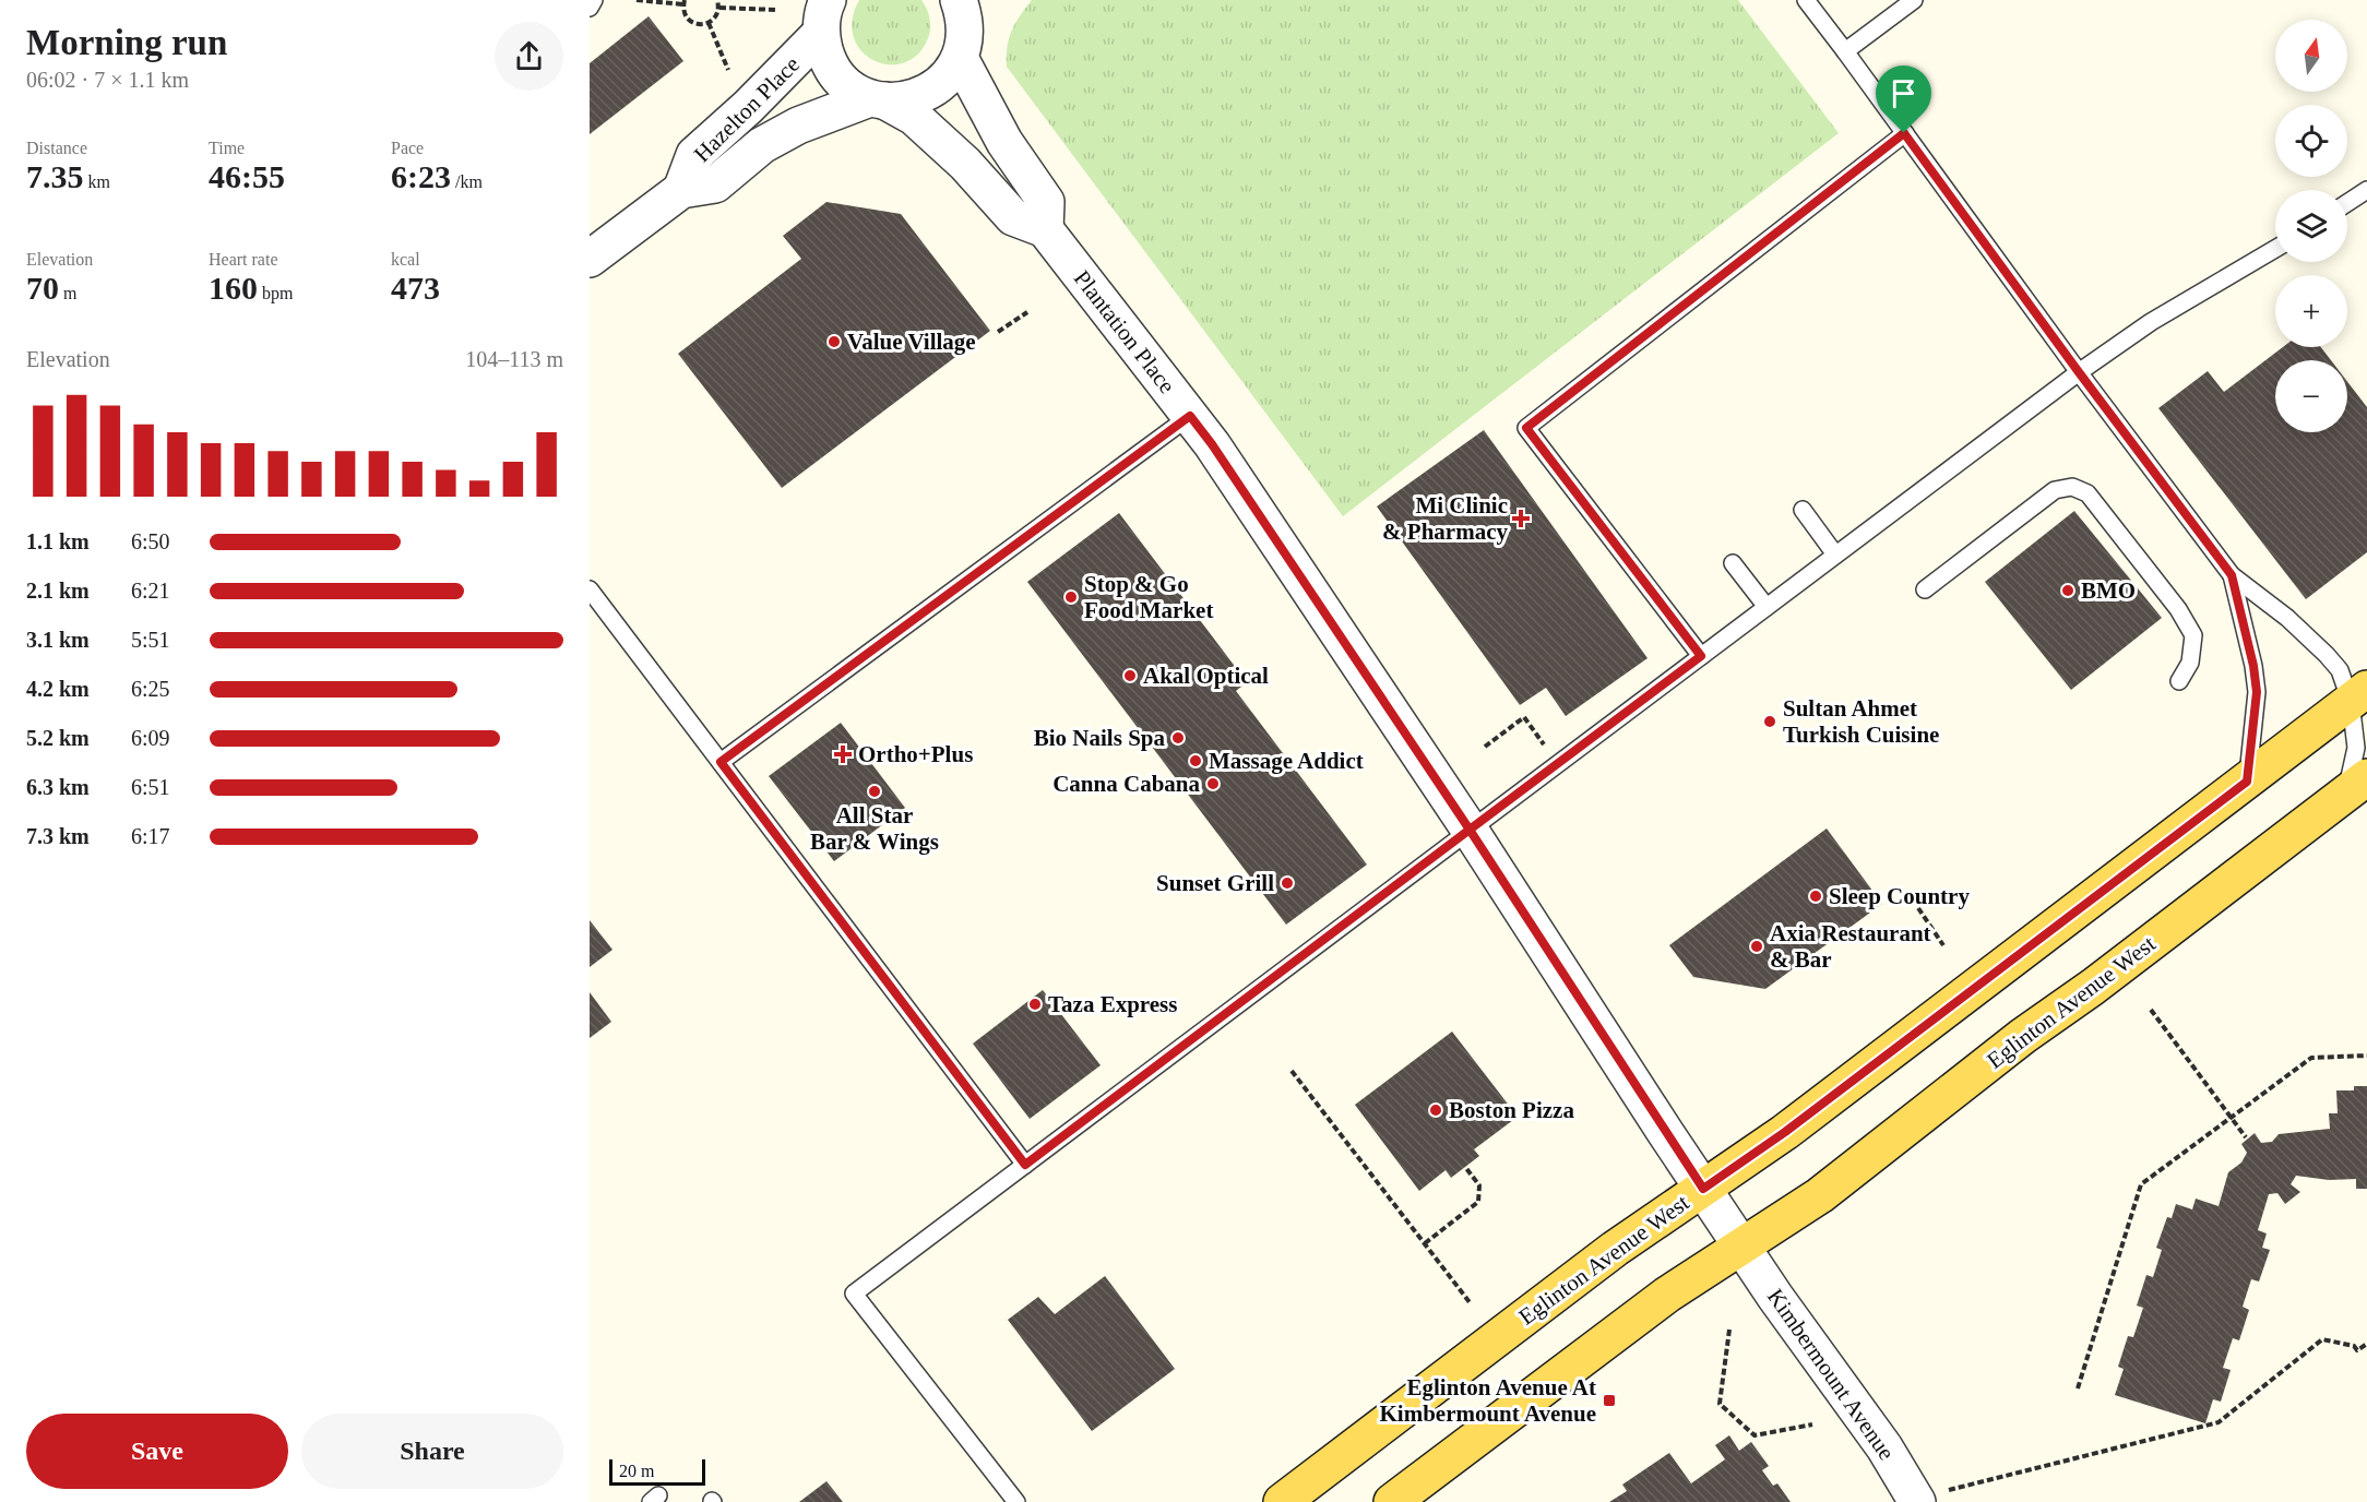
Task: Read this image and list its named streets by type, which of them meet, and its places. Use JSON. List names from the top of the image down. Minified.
{"streets":{"main road":["Eglinton Avenue West"],"street":["Hazelton Place","Plantation Place","Kimbermount Avenue"]},"crossings":[["Plantation Place","Eglinton Avenue West"],["Plantation Place","Kimbermount Avenue"],["Eglinton Avenue West","Kimbermount Avenue"]],"places":{"other":["Value Village","BMO","Stop & Go Food Market","Akal Optical","Sultan Ahmet Turkish Cuisine","Bio Nails Spa","Massage Addict","Canna Cabana","All Star Bar & Wings","Sunset Grill","Sleep Country","Axia Restaurant & Bar","Taza Express","Boston Pizza"],"health":["Mi Clinic & Pharmacy","Ortho+Plus"],"transit":["Eglinton Avenue At Kimbermount Avenue"]},"scale_bar":"20 m","north":"top","page":{"heading":["Morning run","06:02 · 7 × 1.1 km"],"map_buttons":["+","−"],"stats":[["Distance","7.35 km"],["Time","46:55"],["Pace","6:23 /km"],["Elevation","70 m"],["Heart rate","160 bpm"],["kcal","473"]],"chart":["Elevation","104–113 m"],"list":[{"name":"1.1 km","note":"6:50"},{"name":"2.1 km","note":"6:21"},{"name":"3.1 km","note":"5:51"},{"name":"4.2 km","note":"6:25"},{"name":"5.2 km","note":"6:09"},{"name":"6.3 km","note":"6:51"},{"name":"7.3 km","note":"6:17"}],"buttons":["Save","Share"],"scale":"20 m"}}
